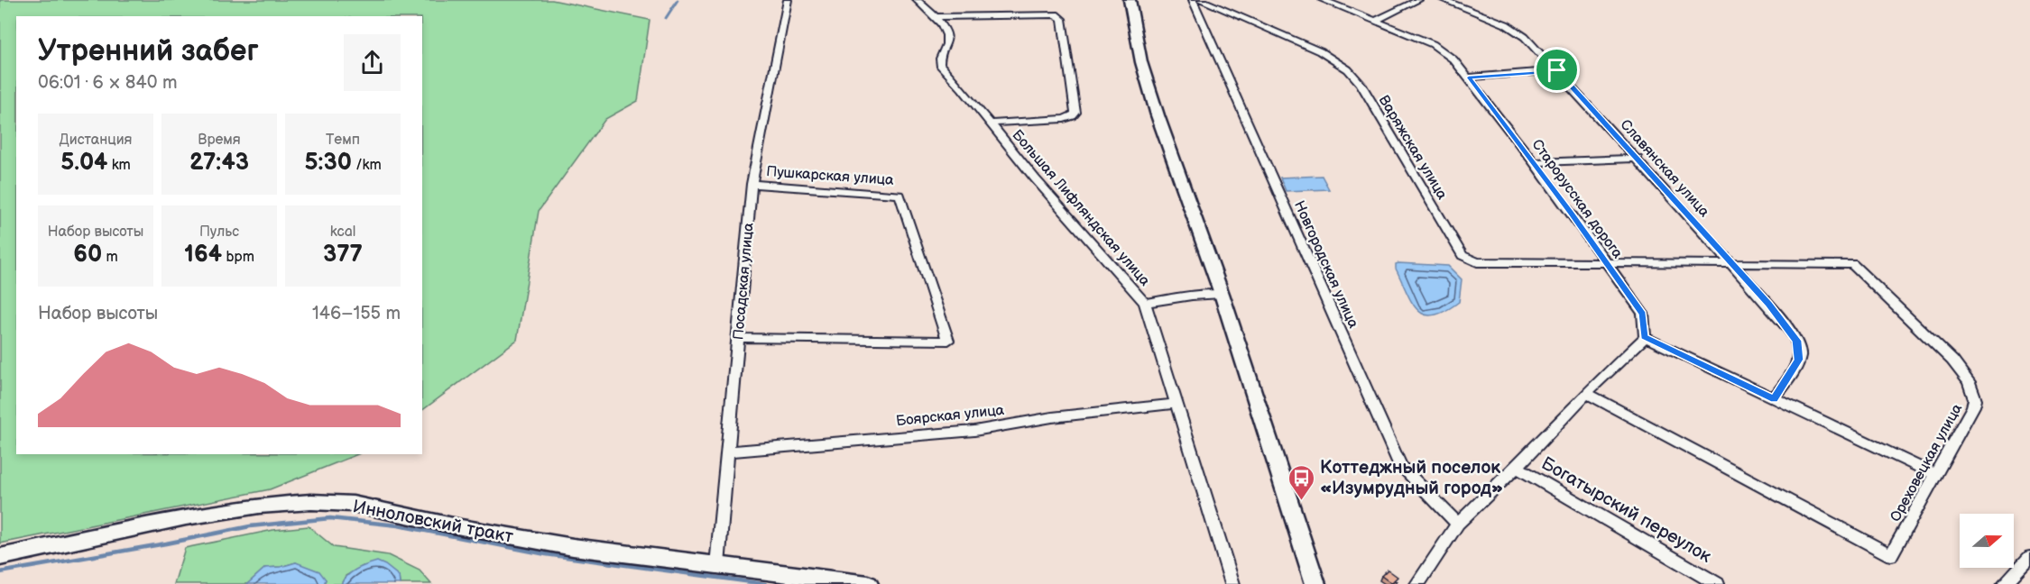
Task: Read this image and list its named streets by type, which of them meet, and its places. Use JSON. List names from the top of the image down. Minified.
{"streets":{"main road":["Инноловский тракт"],"street":["Варяжская улица","Славянская улица","Пушкарская улица","Старорусская дорога","Большая Лифляндская улица","Новгородская улица","Посадская улица","Боярская улица","Ореховецкая улица","Богатырский переулок"]},"crossings":[["Варяжская улица","Старорусская дорога"],["Варяжская улица","Ореховецкая улица"],["Славянская улица","Ореховецкая улица"],["Пушкарская улица","Посадская улица"],["Старорусская дорога","Ореховецкая улица"],["Большая Лифляндская улица","Боярская улица"],["Посадская улица","Боярская улица"],["Посадская улица","Инноловский тракт"]],"places":{"bus stop":["Коттеджный поселок «Изумрудный город»"]},"north":"right","page":{"heading":["Утренний забег","06:01 · 6 × 840 m"],"stats":[["Дистанция","5.04 km"],["Время","27:43"],["Темп","5:30 /km"],["Набор высоты","60 m"],["Пульс","164 bpm"],["kcal","377"]],"chart":["Набор высоты","146–155 m"]}}
